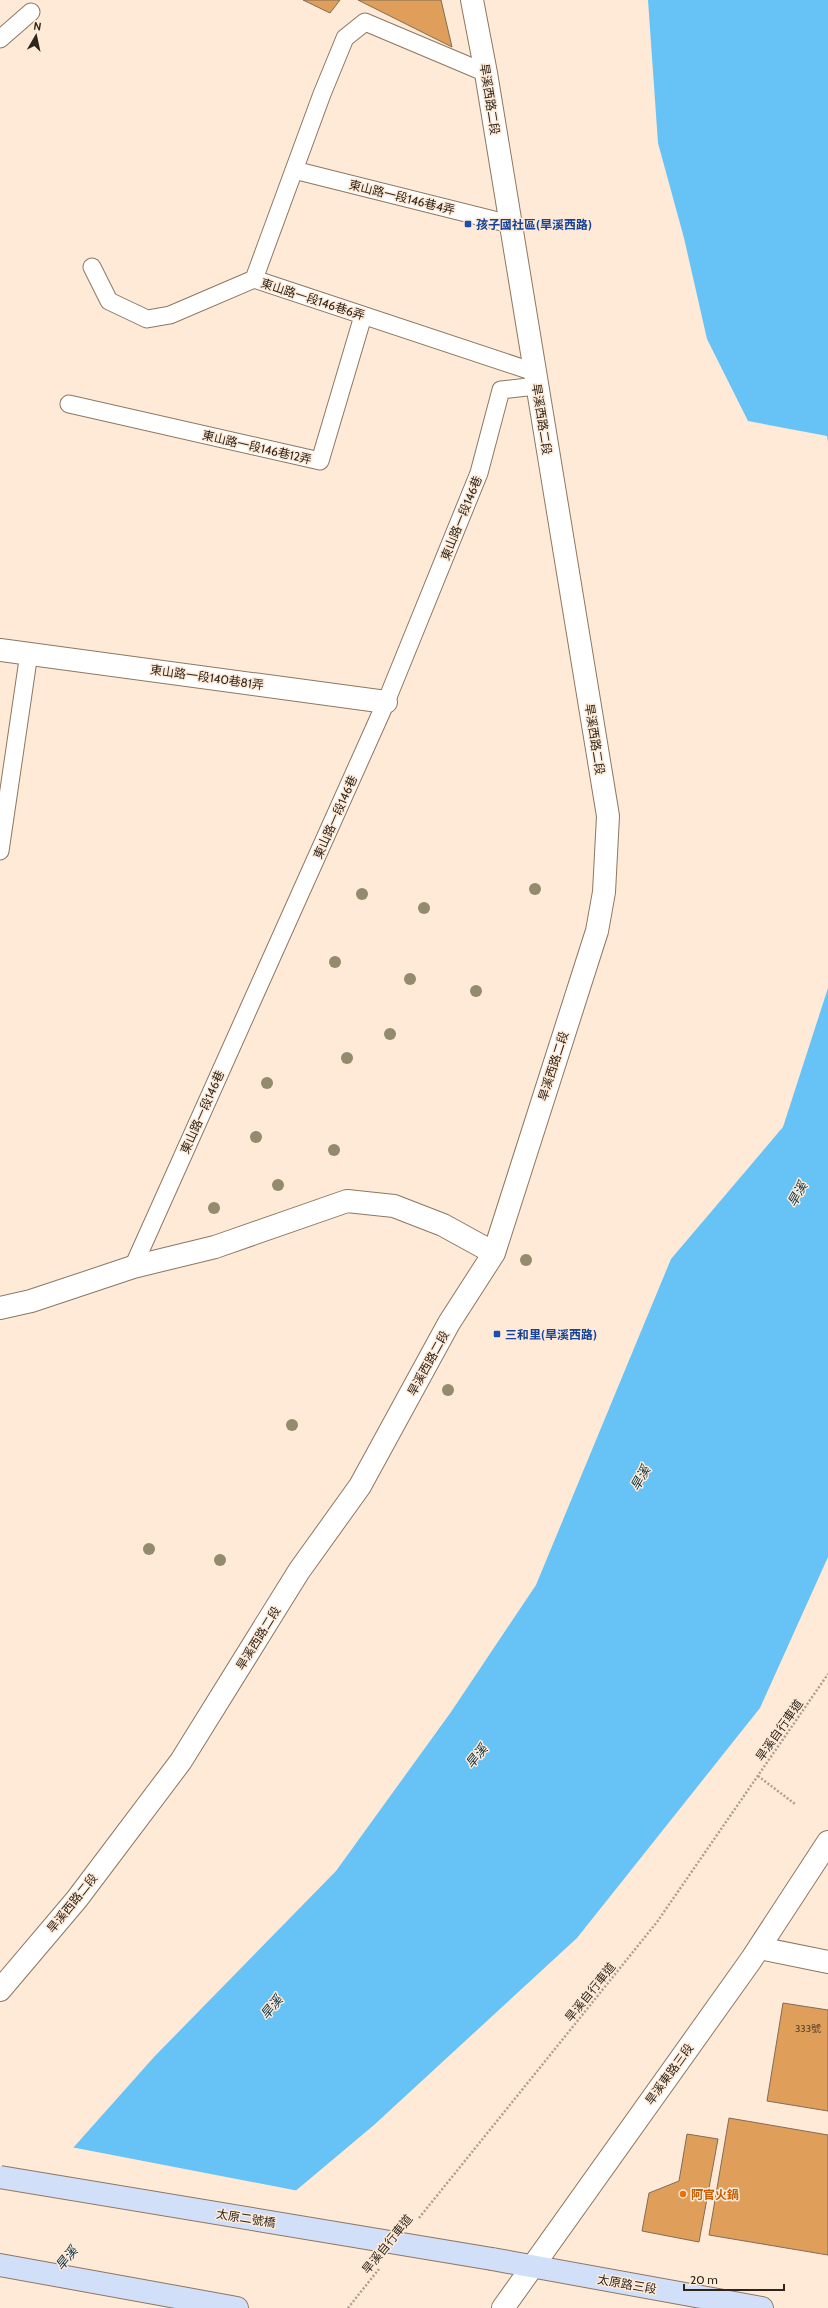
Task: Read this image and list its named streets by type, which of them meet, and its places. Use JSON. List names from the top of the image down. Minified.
{"streets":{"main road":["太原二號橋","太原路三段"],"street":["旱溪西路二段","東山路一段140巷81弄","旱溪東路三段"],"lane":["東山路一段146巷4弄","東山路一段146巷6弄","東山路一段146巷12弄","東山路一段146巷"],"path":["旱溪自行車道"]},"crossings":[["旱溪西路二段","東山路一段146巷4弄"],["旱溪西路二段","東山路一段146巷6弄"],["旱溪西路二段","東山路一段146巷"],["東山路一段146巷6弄","東山路一段146巷12弄"],["東山路一段146巷6弄","東山路一段146巷"],["東山路一段146巷","東山路一段140巷81弄"],["旱溪東路三段","太原路三段"],["太原二號橋","太原路三段"]],"water":["旱溪"],"places":{"transit":["孩子國社區(旱溪西路)","三和里(旱溪西路)"],"other":["阿官火鍋"]},"house_numbers":["333號"],"scale_bar":"20 m","north":"top"}
